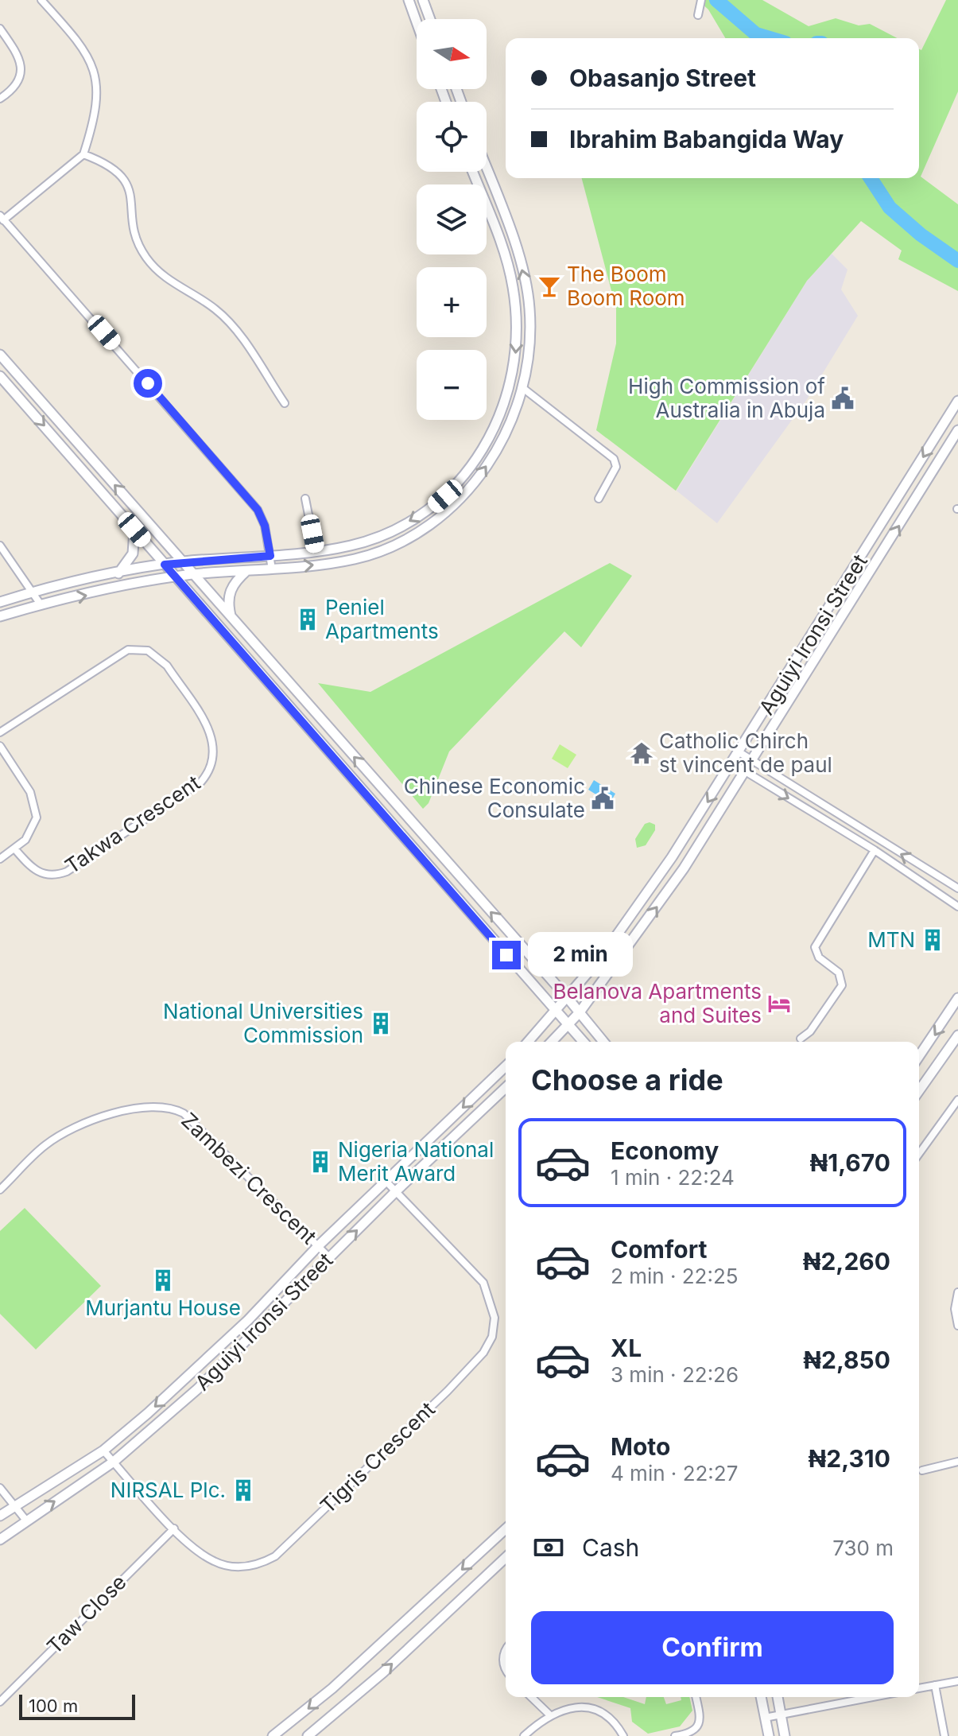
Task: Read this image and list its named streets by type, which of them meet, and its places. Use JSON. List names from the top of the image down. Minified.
{"streets":{"main road":["Aguiyi Ironsi Street"],"street":["Takwa Crescent","Zambezi Crescent","Tigris Crescent","Taw Close"]},"crossings":[["Aguiyi Ironsi Street","Zambezi Crescent"],["Aguiyi Ironsi Street","Tigris Crescent"],["Tigris Crescent","Taw Close"]],"places":{"bar":["The Boom Boom Room"],"public building":["High Commission of Australia in Abuja","Chinese Economic Consulate"],"building":["Peniel Apartments","MTN","National Universities Commission","Nigeria National Merit Award","Murjantu House","NIRSAL Plc."],"temple":["Catholic Chirch st vincent de paul"],"hotel":["Belanova Apartments and Suites"]},"scale_bar":"100 m","north":"right","page":{"map_buttons":["+","−"],"banner":["Obasanjo Street","Ibrahim Babangida Way"],"bubble":"2 min","heading":"Choose a ride","list":[{"name":"Economy","note":"1 min · 22:24","value":"₦1,670"},{"name":"Comfort","note":"2 min · 22:25","value":"₦2,260"},{"name":"XL","note":"3 min · 22:26","value":"₦2,850"},{"name":"Moto","note":"4 min · 22:27","value":"₦2,310"}],"pay":["Cash","730 m"],"buttons":"Confirm","scale":"100 m"}}
